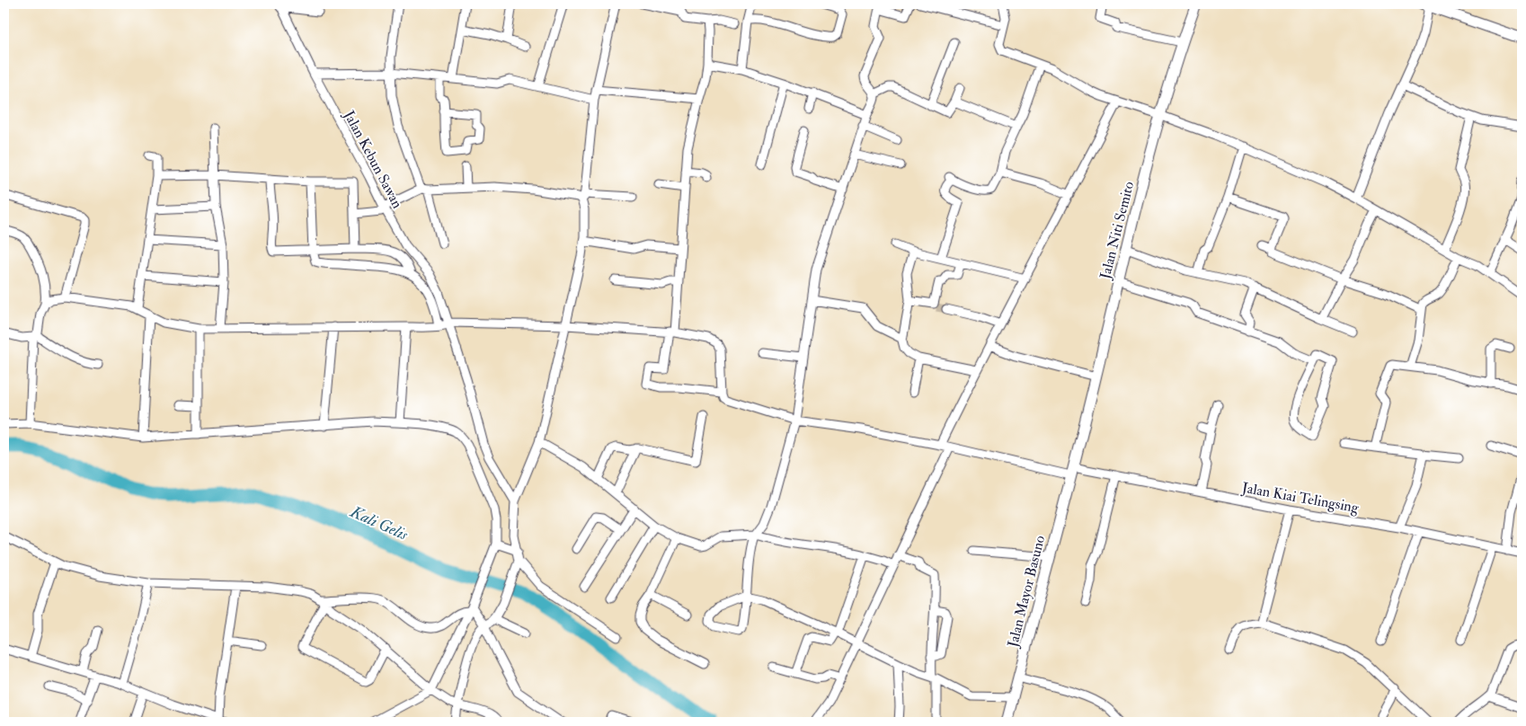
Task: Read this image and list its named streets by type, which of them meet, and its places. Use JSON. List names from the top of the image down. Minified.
{"streets":{"main road":["Jalan Niti Semito","Jalan Mayor Basuno"],"street":["Jalan Kebun Sawan","Jalan Kiai Telingsing"]},"crossings":[["Jalan Niti Semito","Jalan Kiai Telingsing"],["Jalan Niti Semito","Jalan Mayor Basuno"],["Jalan Kiai Telingsing","Jalan Mayor Basuno"]],"water":["Kali Gelis"]}
